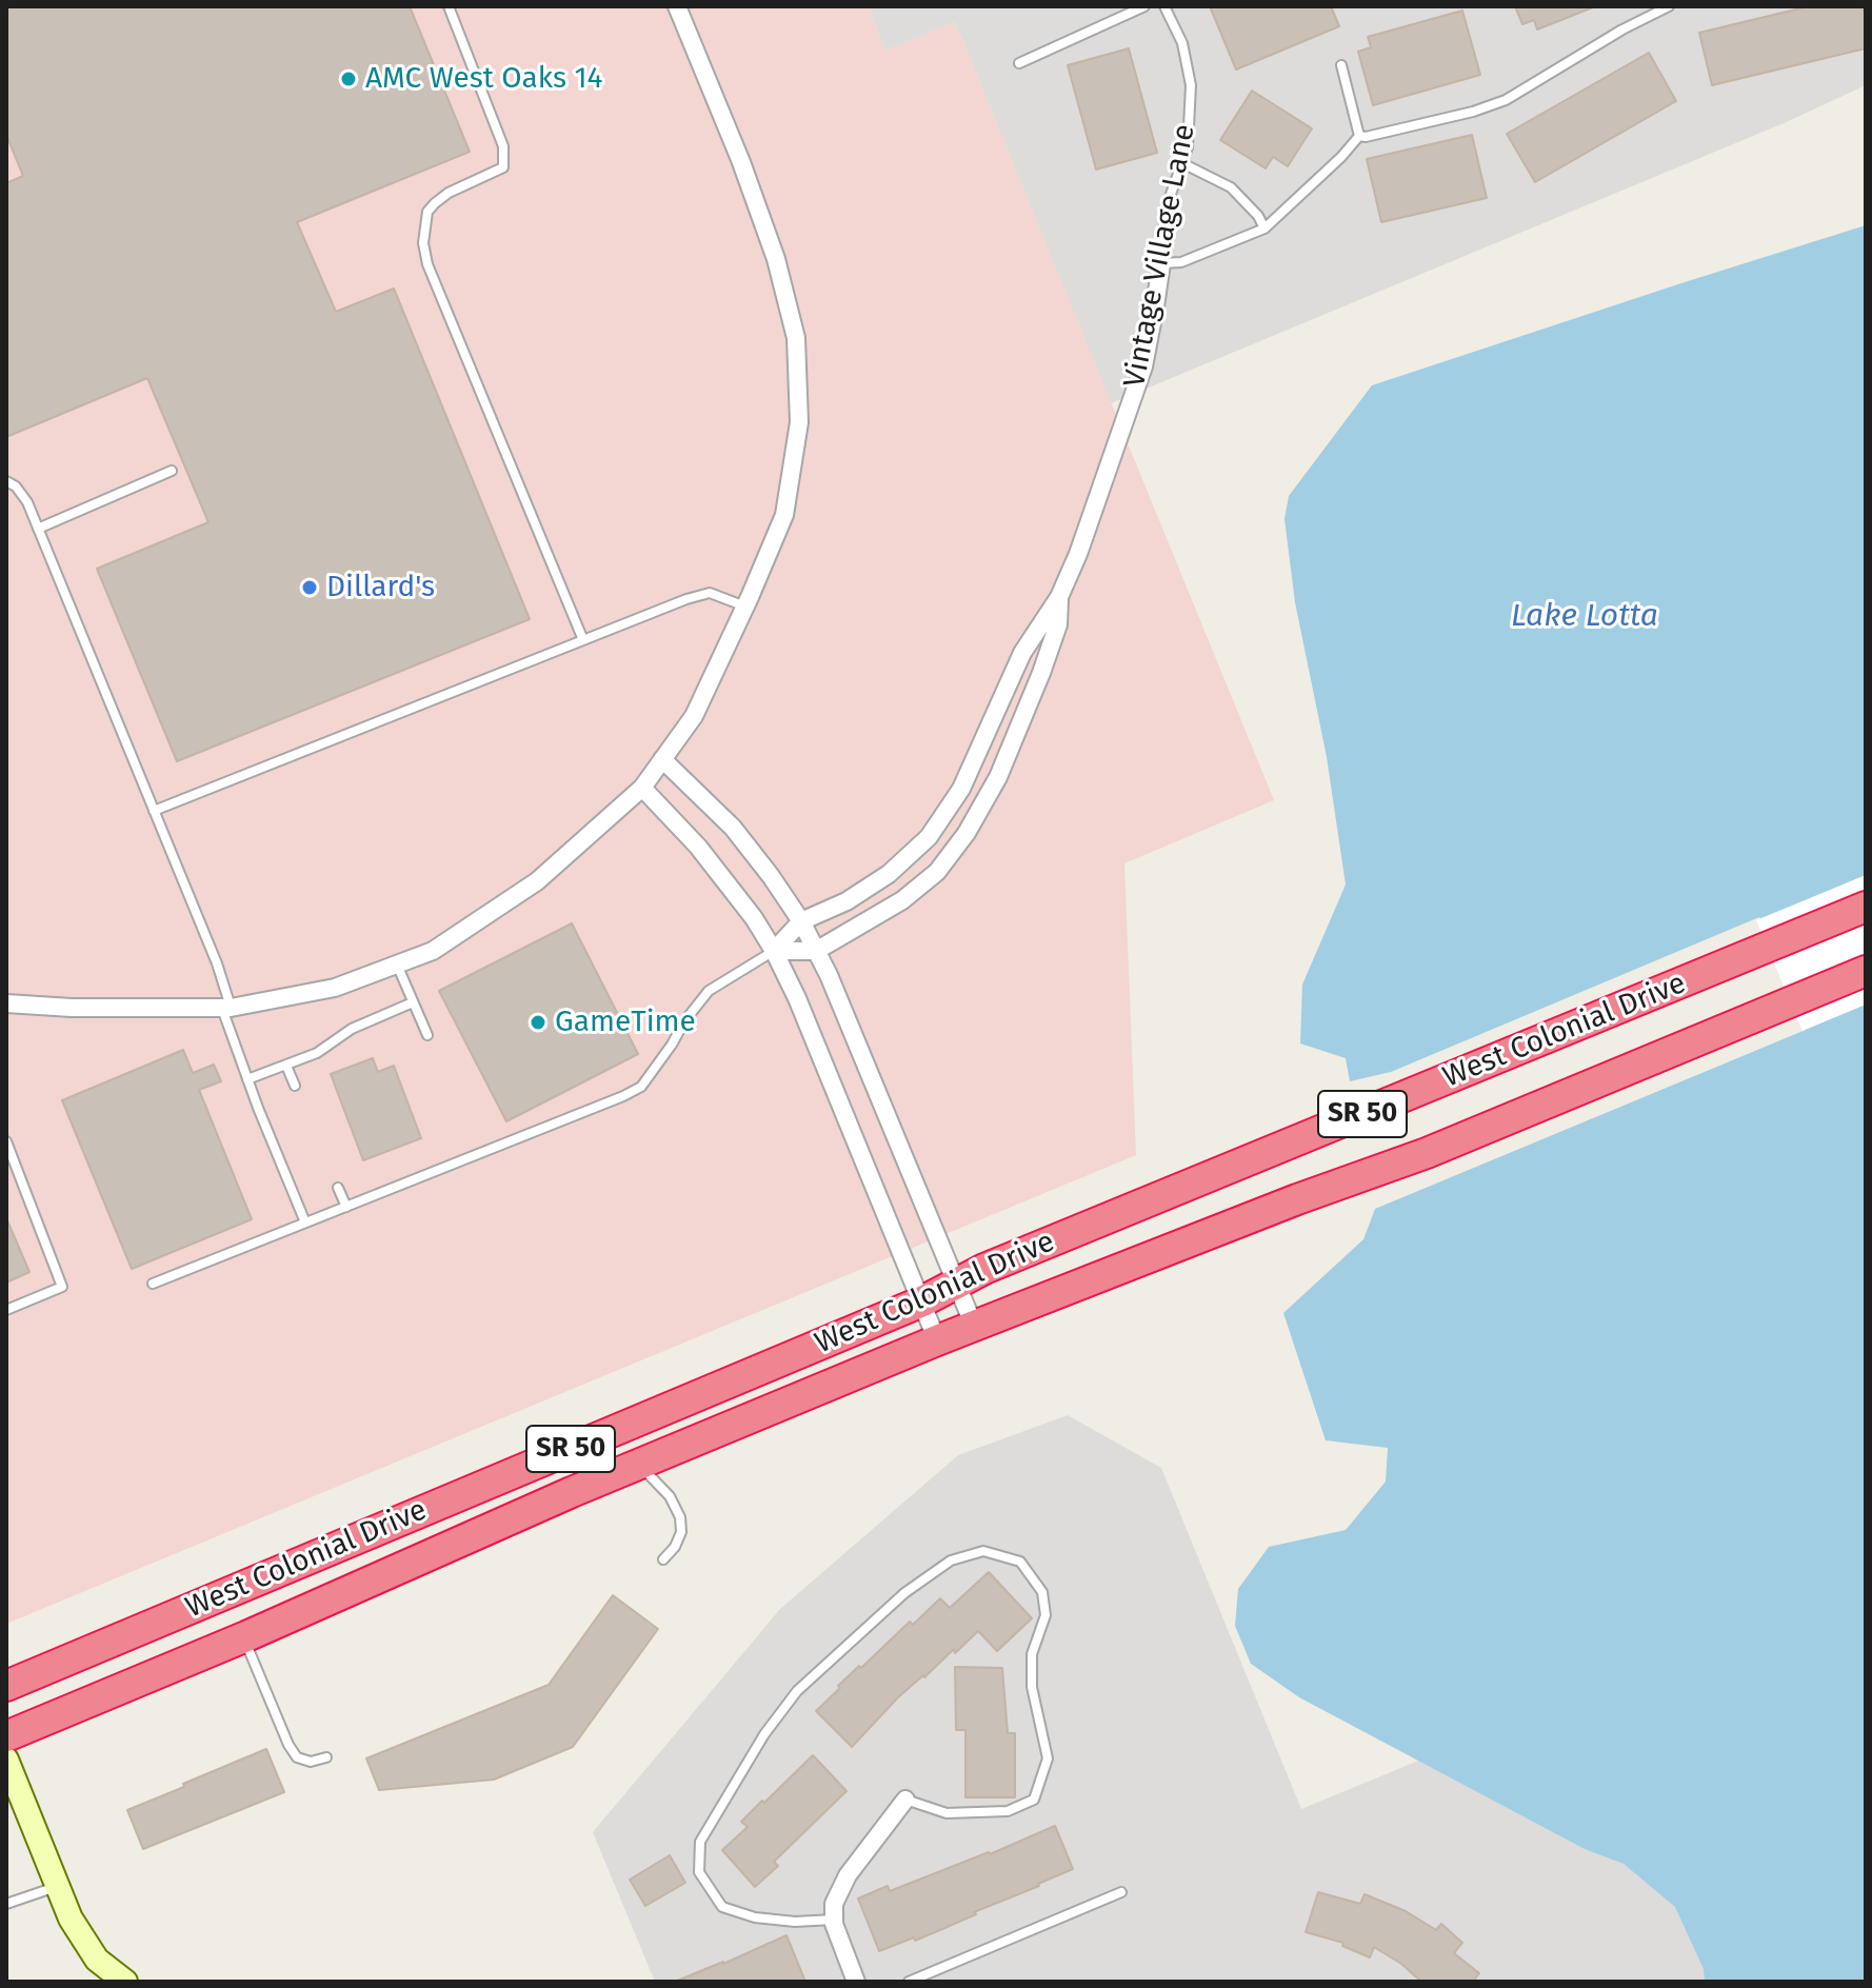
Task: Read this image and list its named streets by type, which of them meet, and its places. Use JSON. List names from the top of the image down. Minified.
{"streets":{"highway":["West Colonial Drive","SR 50"],"street":["Vintage Village Lane"]},"water":["Lake Lotta"],"places":["AMC West Oaks 14","Dillard's","GameTime"]}
